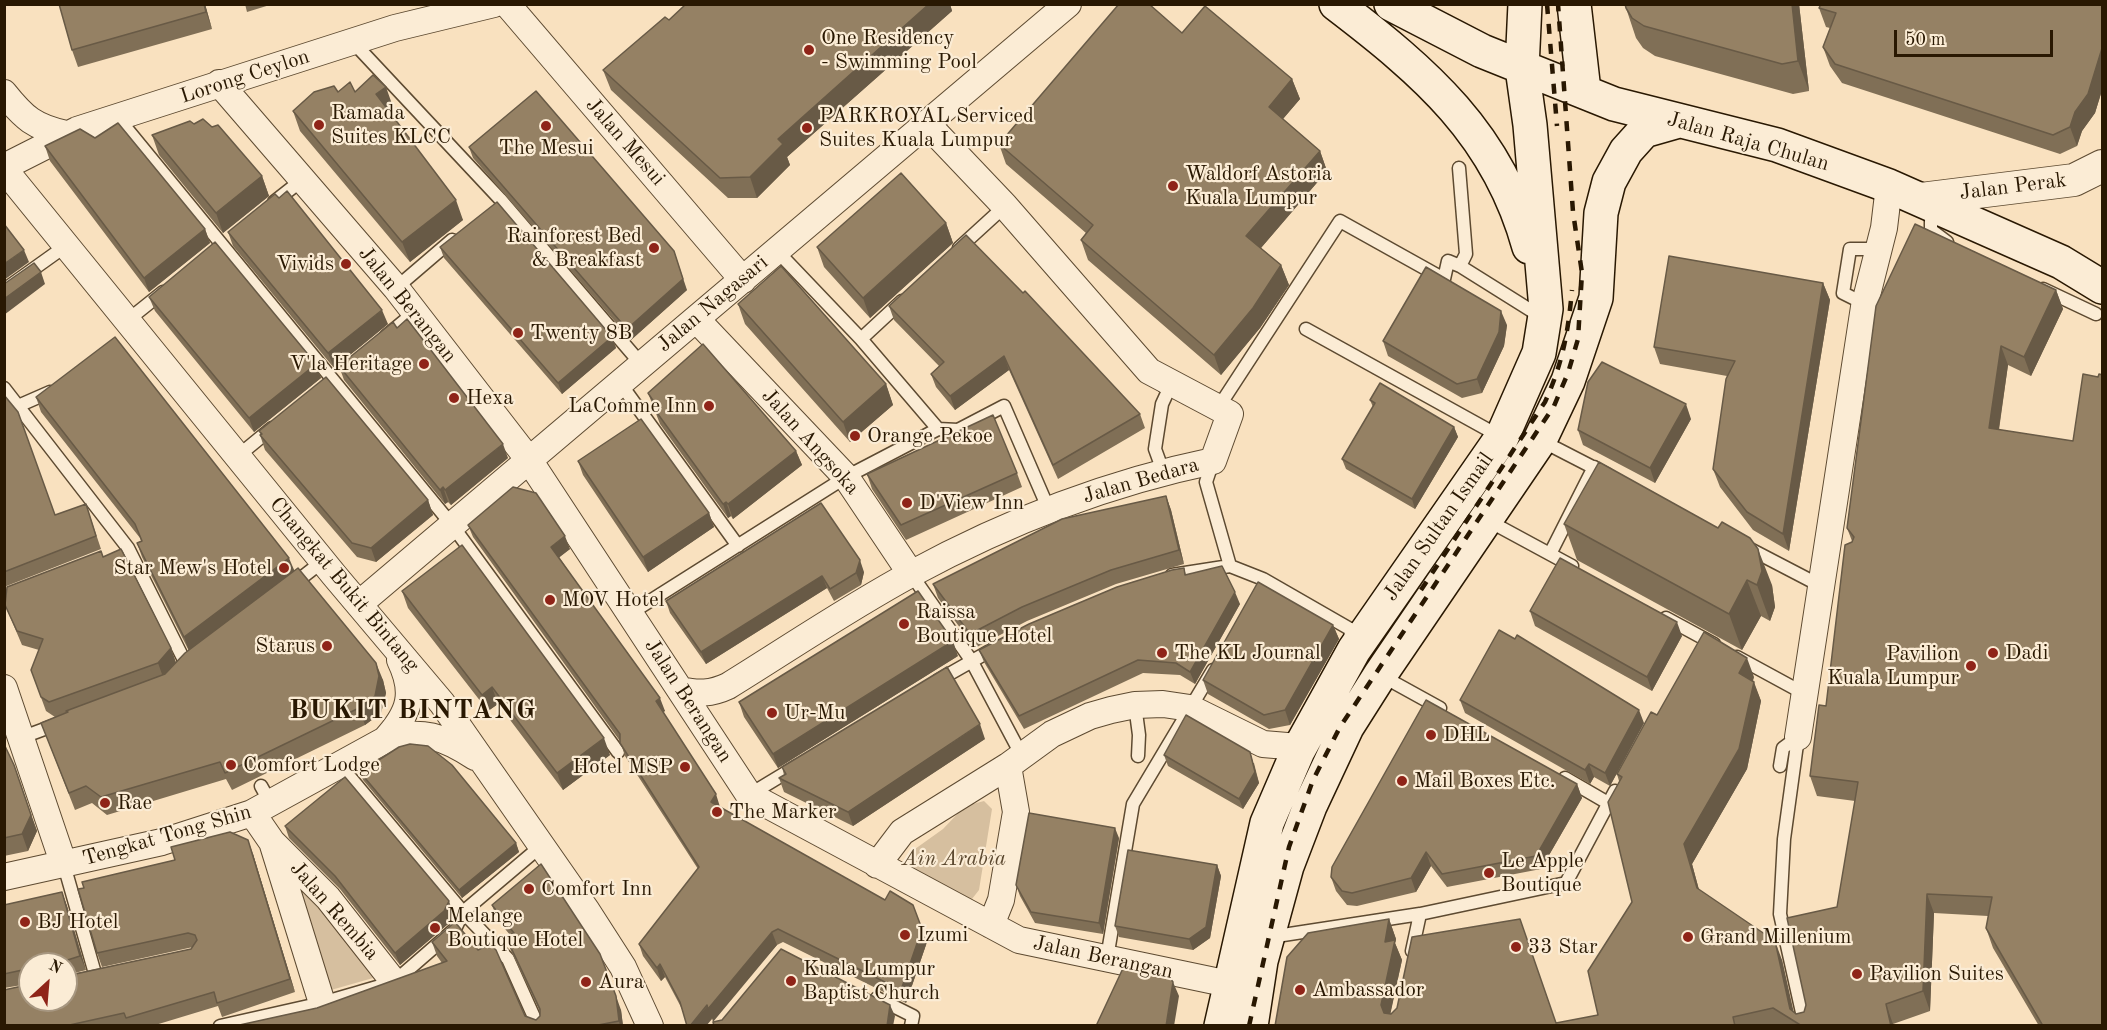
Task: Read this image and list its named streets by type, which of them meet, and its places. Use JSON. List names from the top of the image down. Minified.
{"streets":{"main road":["Jalan Raja Chulan","Jalan Sultan Ismail"],"street":["Lorong Ceylon","Jalan Mesui","Jalan Perak","Jalan Nagasari","Jalan Berangan","Jalan Angsoka","Jalan Bedara","Changkat Bukit Bintang","Tengkat Tong Shin","Jalan Rembia"]},"crossings":[["Lorong Ceylon","Jalan Berangan"],["Lorong Ceylon","Changkat Bukit Bintang"],["Jalan Mesui","Jalan Nagasari"],["Jalan Raja Chulan","Jalan Perak"],["Jalan Raja Chulan","Jalan Sultan Ismail"],["Jalan Nagasari","Jalan Berangan"],["Jalan Nagasari","Jalan Angsoka"],["Jalan Nagasari","Changkat Bukit Bintang"],["Jalan Berangan","Jalan Bedara"],["Jalan Berangan","Jalan Sultan Ismail"],["Jalan Angsoka","Jalan Bedara"],["Changkat Bukit Bintang","Tengkat Tong Shin"],["Tengkat Tong Shin","Jalan Rembia"]],"districts":["BUKIT BINTANG"],"parks":["Ain Arabia"],"places":["One Residency - Swimming Pool","Ramada Suites KLCC","The Mesui","PARKROYAL Serviced Suites Kuala Lumpur","Waldorf Astoria Kuala Lumpur","Rainforest Bed & Breakfast","Vivids","Twenty 8B","V'la Heritage","Hexa","LaComme Inn","Orange Pekoe","D'View Inn","Star Mew's Hotel","MOV Hotel","Raissa Boutique Hotel","Starus","The KL Journal","Dadi","Pavilion Kuala Lumpur","Ur-Mu","DHL","Comfort Lodge","Hotel MSP","Mail Boxes Etc.","Rae","The Marker","Le Apple Boutique","Comfort Inn","BJ Hotel","Melange Boutique Hotel","Izumi","Grand Millenium","33 Star","Pavilion Suites","Kuala Lumpur Baptist Church","Aura","Ambassador"],"scale_bar":"50 m","north":"top right"}
